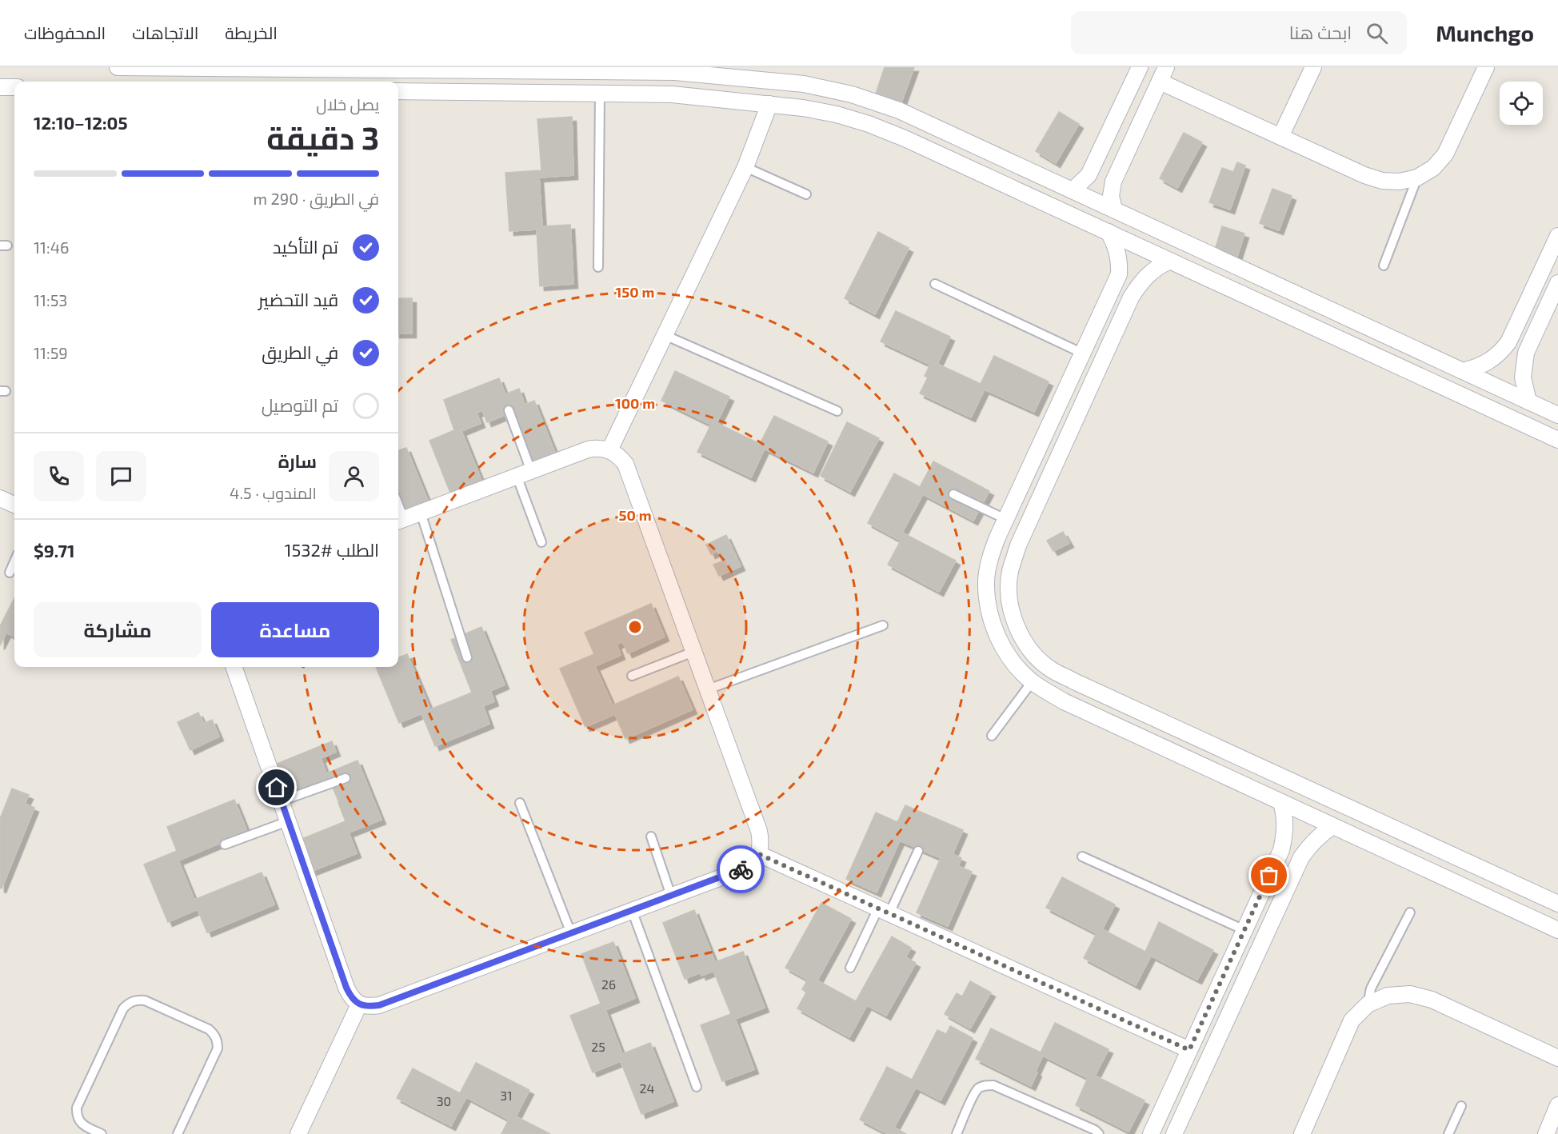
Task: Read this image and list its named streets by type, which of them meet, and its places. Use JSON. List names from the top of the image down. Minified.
{"house_numbers":["26","25","24","31","30"],"page":{"header":"Munchgo","search":"ابحث هنا","nav":["الخريطة","الاتجاهات","المحفوظات"],"heading":["3 دقيقة","يصل خلال","12:05–12:10"],"panel":["سارة","المندوب · 4.5","الطلب #1532","$9.71"],"bar":"في الطريق · 290 m","list":[["تم التأكيد","11:46"],["قيد التحضير","11:53"],["في الطريق","11:59"],"تم التوصيل"],"buttons":["مساعدة","مشاركة"]},"rings":["150 m","100 m","50 m"]}
